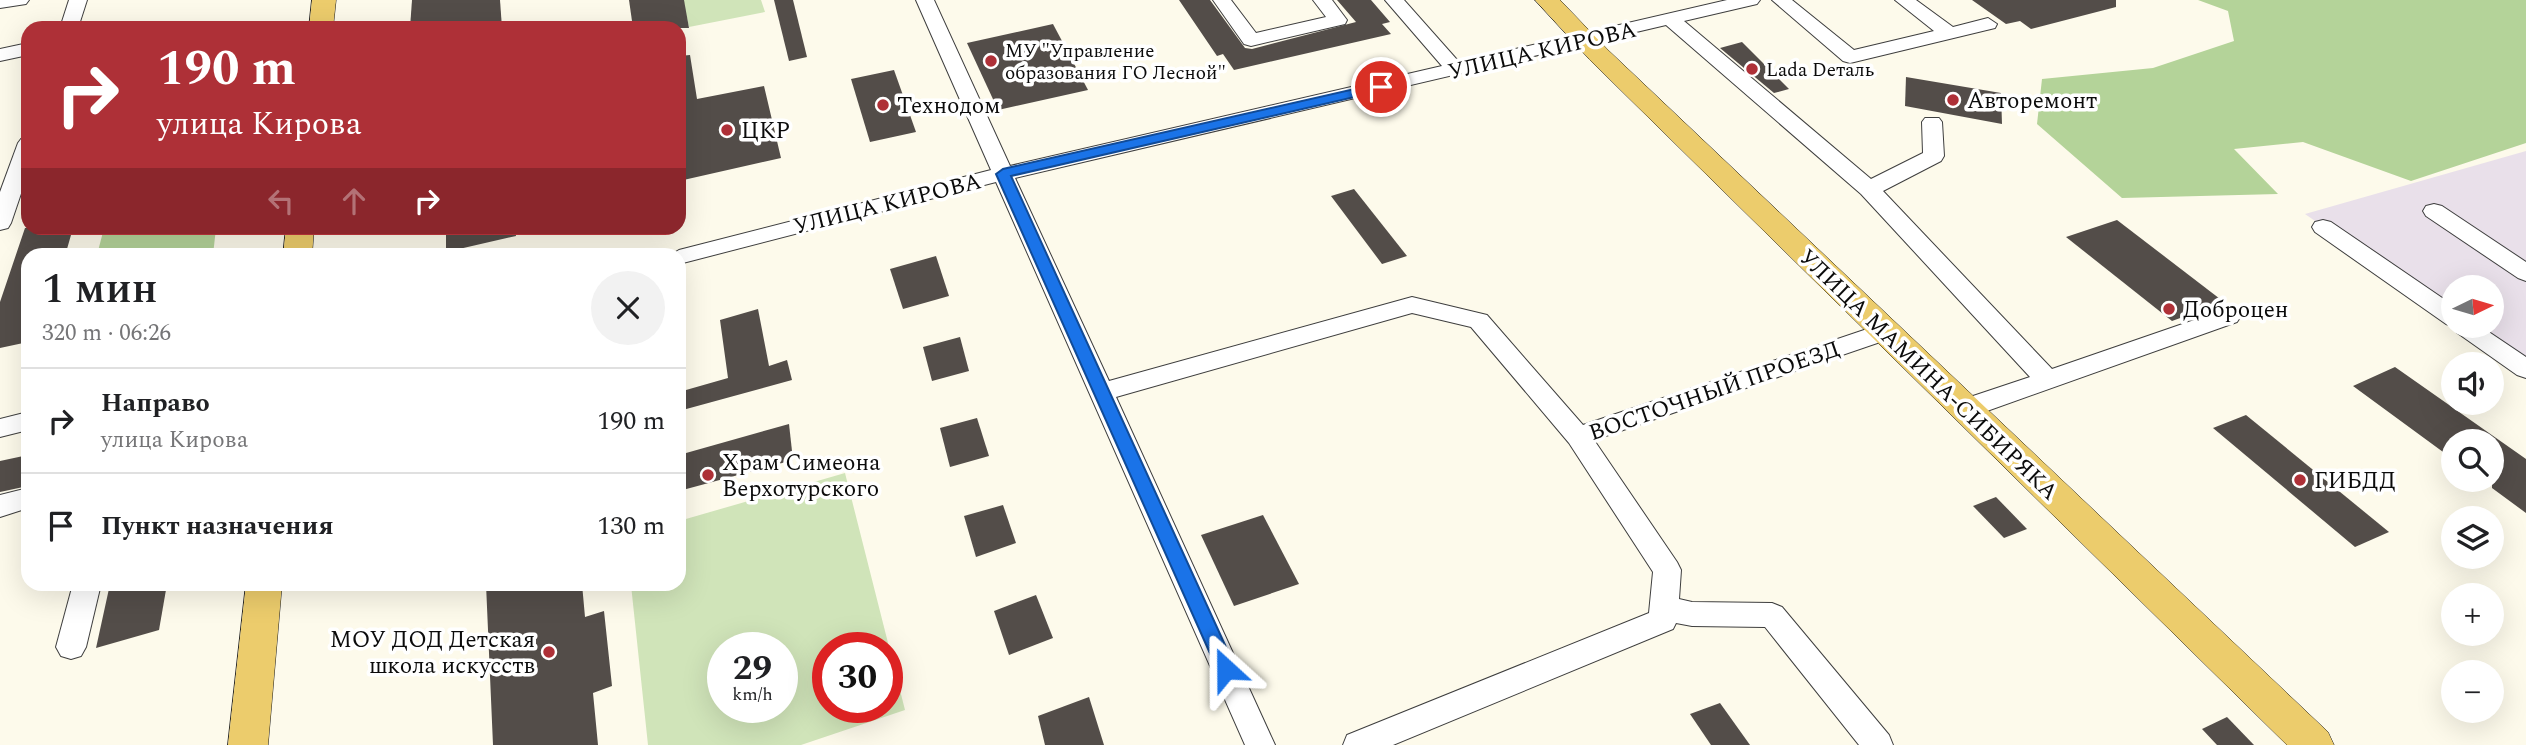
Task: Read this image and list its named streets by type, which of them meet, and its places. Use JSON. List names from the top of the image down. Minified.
{"streets":{"main road":["УЛИЦА МАМИНА-СИБИРЯКА"],"street":["УЛИЦА КИРОВА","ВОСТОЧНЫЙ ПРОЕЗД"]},"crossings":[["УЛИЦА КИРОВА","УЛИЦА МАМИНА-СИБИРЯКА"],["УЛИЦА МАМИНА-СИБИРЯКА","ВОСТОЧНЫЙ ПРОЕЗД"]],"places":["МУ \"Управление образования ГО Лесной\"","Lada Dеталь","Авторемонт","Технодом","ЦКР","Доброцен","Храм Симеона Верхотурского","ГИБДД","МОУ ДОД Детская школа искусств"],"north":"right","page":{"turn":["190 m","улица Кирова"],"heading":["1 мин","320 m · 06:26"],"map_buttons":["+","−"],"list":[{"name":"Направо","note":"улица Кирова","value":"190 m"},{"name":"Пункт назначения","value":"130 m"}],"speed":"29 km/h","limit":"30"}}
